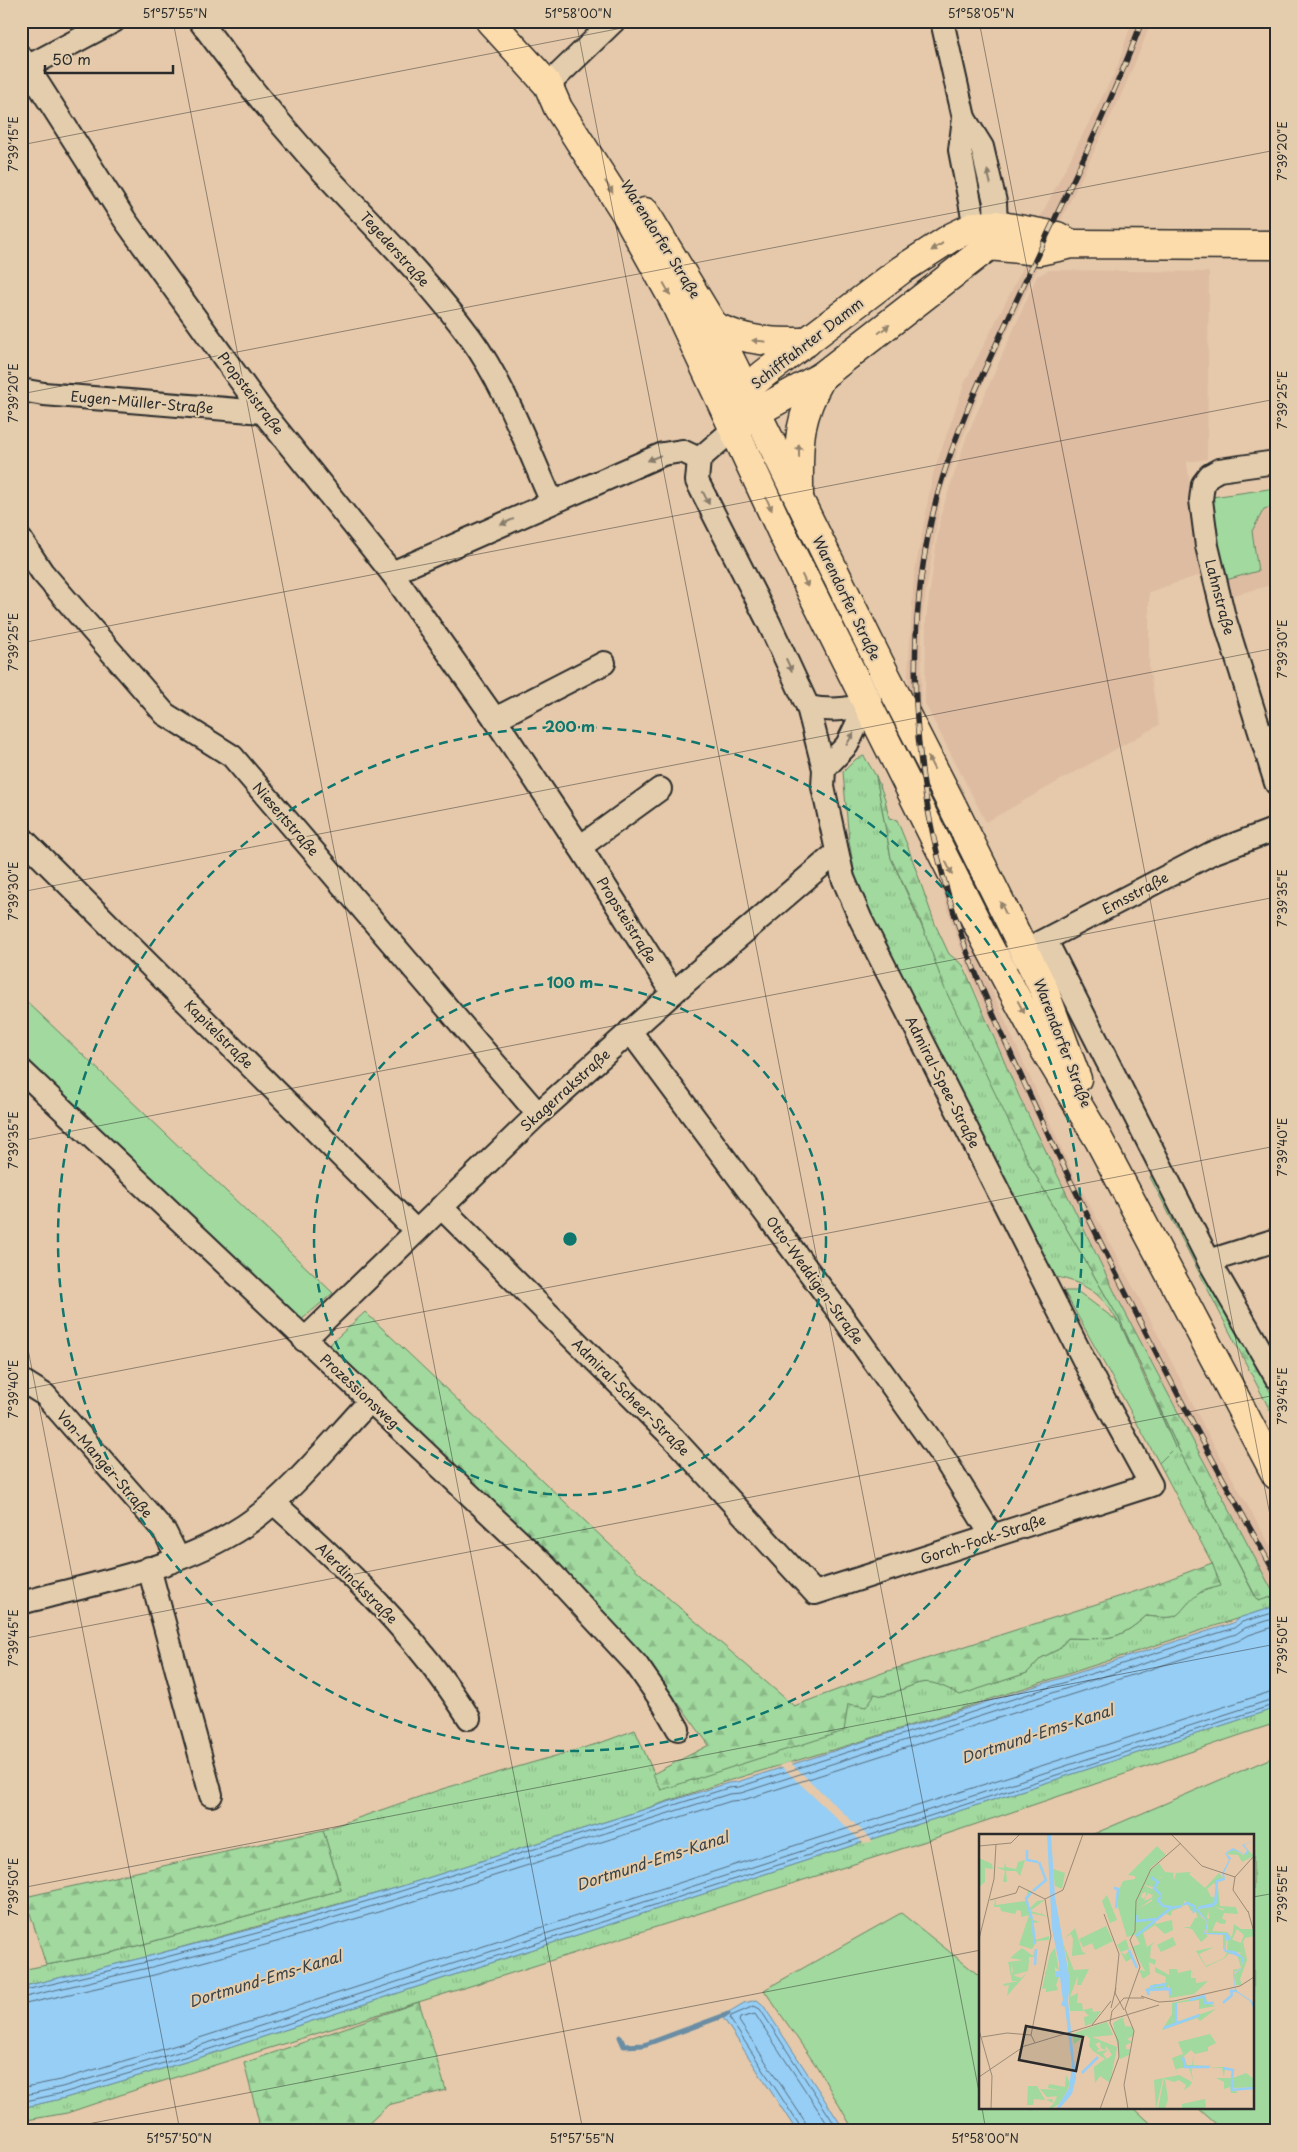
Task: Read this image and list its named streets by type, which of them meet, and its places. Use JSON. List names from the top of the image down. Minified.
{"streets":{"main road":["Warendorfer Straße","Schifffahrter Damm"],"street":["Tegederstraße","Propsteistraße","Eugen-Müller-Straße","Lahnstraße","Niesertstraße","Emsstraße","Kapitelstraße","Admiral-Spee-Straße","Skagerrakstraße","Otto-Weddigen-Straße","Prozessionsweg","Admiral-Scheer-Straße","Von-Manger-Straße","Gorch-Fock-Straße","Alerdinckstraße"]},"crossings":[["Warendorfer Straße","Schifffahrter Damm"],["Warendorfer Straße","Emsstraße"],["Propsteistraße","Eugen-Müller-Straße"],["Propsteistraße","Skagerrakstraße"],["Niesertstraße","Skagerrakstraße"],["Kapitelstraße","Skagerrakstraße"],["Admiral-Spee-Straße","Skagerrakstraße"],["Admiral-Spee-Straße","Gorch-Fock-Straße"],["Skagerrakstraße","Otto-Weddigen-Straße"],["Skagerrakstraße","Prozessionsweg"],["Skagerrakstraße","Admiral-Scheer-Straße"],["Otto-Weddigen-Straße","Gorch-Fock-Straße"],["Admiral-Scheer-Straße","Gorch-Fock-Straße"]],"water":["Dortmund-Ems-Kanal"],"scale_bar":"50 m","coordinates":["51°57'55\"N","51°58'00\"N","51°58'05\"N","7°39'15\"E","7°39'20\"E","7°39'25\"E","7°39'30\"E","7°39'35\"E","7°39'40\"E","7°39'45\"E","7°39'50\"E","7°39'55\"E","51°57'50\"N"],"rings":["200 m","100 m"]}
